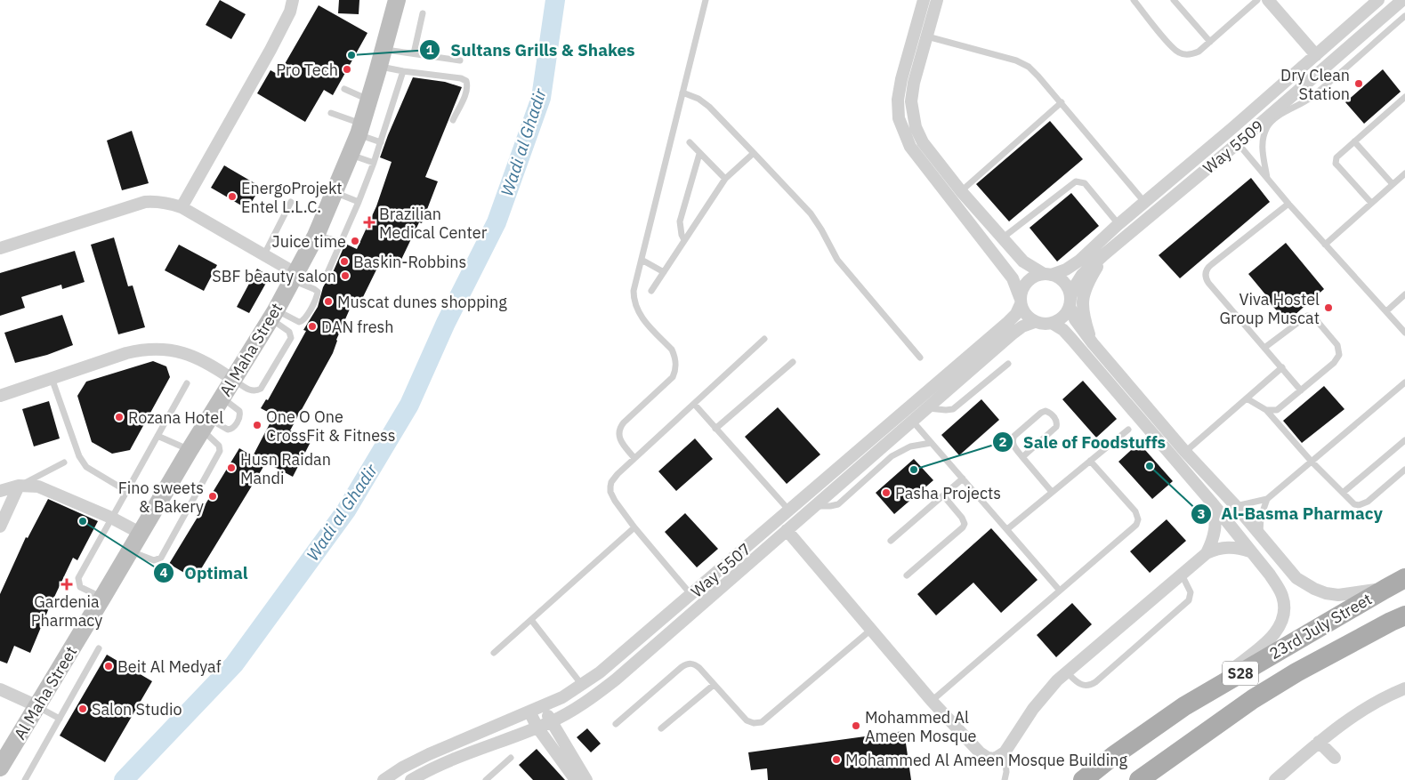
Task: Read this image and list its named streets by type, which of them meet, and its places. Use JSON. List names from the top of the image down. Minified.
{"streets":{"main road":["23rd July Street","S28"],"street":["Way 5509","Al Maha Street","Way 5507"]},"crossings":[["Way 5509","Way 5507"]],"water":["Wadi al Ghadir"],"places":{"other":["Sultans Grills & Shakes","Pro Tech","Dry Clean Station","EnergoProjekt Entel L.L.C.","Juice time","Baskin-Robbins","SBF beauty salon","Muscat dunes shopping","Viva Hostel Group Muscat","DAN fresh","Rozana Hotel","One O One CrossFit & Fitness","Al-Basma Pharmacy","Husn Raidan Mandi","Sale of Foodstuffs","Pasha Projects","Fino sweets & Bakery","Optimal","Beit Al Medyaf","Salon Studio","Mohammed Al Ameen Mosque","Mohammed Al Ameen Mosque Building"],"health":["Brazilian Medical Center","Gardenia Pharmacy"]}}
